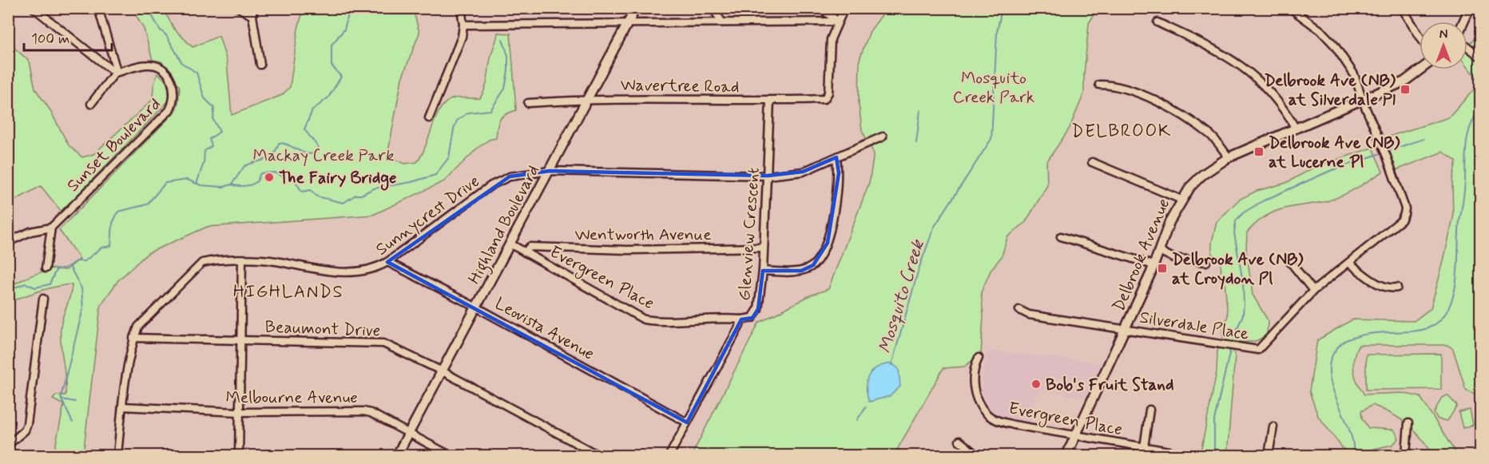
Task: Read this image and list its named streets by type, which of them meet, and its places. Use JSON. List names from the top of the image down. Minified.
{"streets":{"street":["Wavertree Road","Sunset Boulevard","Sunnycrest Drive","Highland Boulevard","Wentworth Avenue","Glenview Crescent","Delbrook Avenue","Evergreen Place","Silverdale Place","Beaumont Drive","Leovista Avenue","Melbourne Avenue"]},"crossings":[["Wavertree Road","Highland Boulevard"],["Wavertree Road","Glenview Crescent"],["Sunnycrest Drive","Highland Boulevard"],["Sunnycrest Drive","Glenview Crescent"],["Sunnycrest Drive","Beaumont Drive"],["Sunnycrest Drive","Leovista Avenue"],["Sunnycrest Drive","Melbourne Avenue"],["Highland Boulevard","Evergreen Place"],["Highland Boulevard","Beaumont Drive"],["Highland Boulevard","Leovista Avenue"],["Highland Boulevard","Melbourne Avenue"],["Wentworth Avenue","Glenview Crescent"],["Wentworth Avenue","Evergreen Place"],["Glenview Crescent","Evergreen Place"],["Glenview Crescent","Leovista Avenue"],["Delbrook Avenue","Evergreen Place"],["Delbrook Avenue","Silverdale Place"]],"districts":["DELBROOK","HIGHLANDS"],"water":["Mosquito Creek"],"parks":["Mosquito Creek Park","Mackay Creek Park"],"places":{"transit":["Delbrook Ave (NB) at Silverdale Pl","Delbrook Ave (NB) at Lucerne Pl","Delbrook Ave (NB) at Croydon Pl"],"other":["The Fairy Bridge","Bob's Fruit Stand"]},"scale_bar":"100 m","north":"top"}
